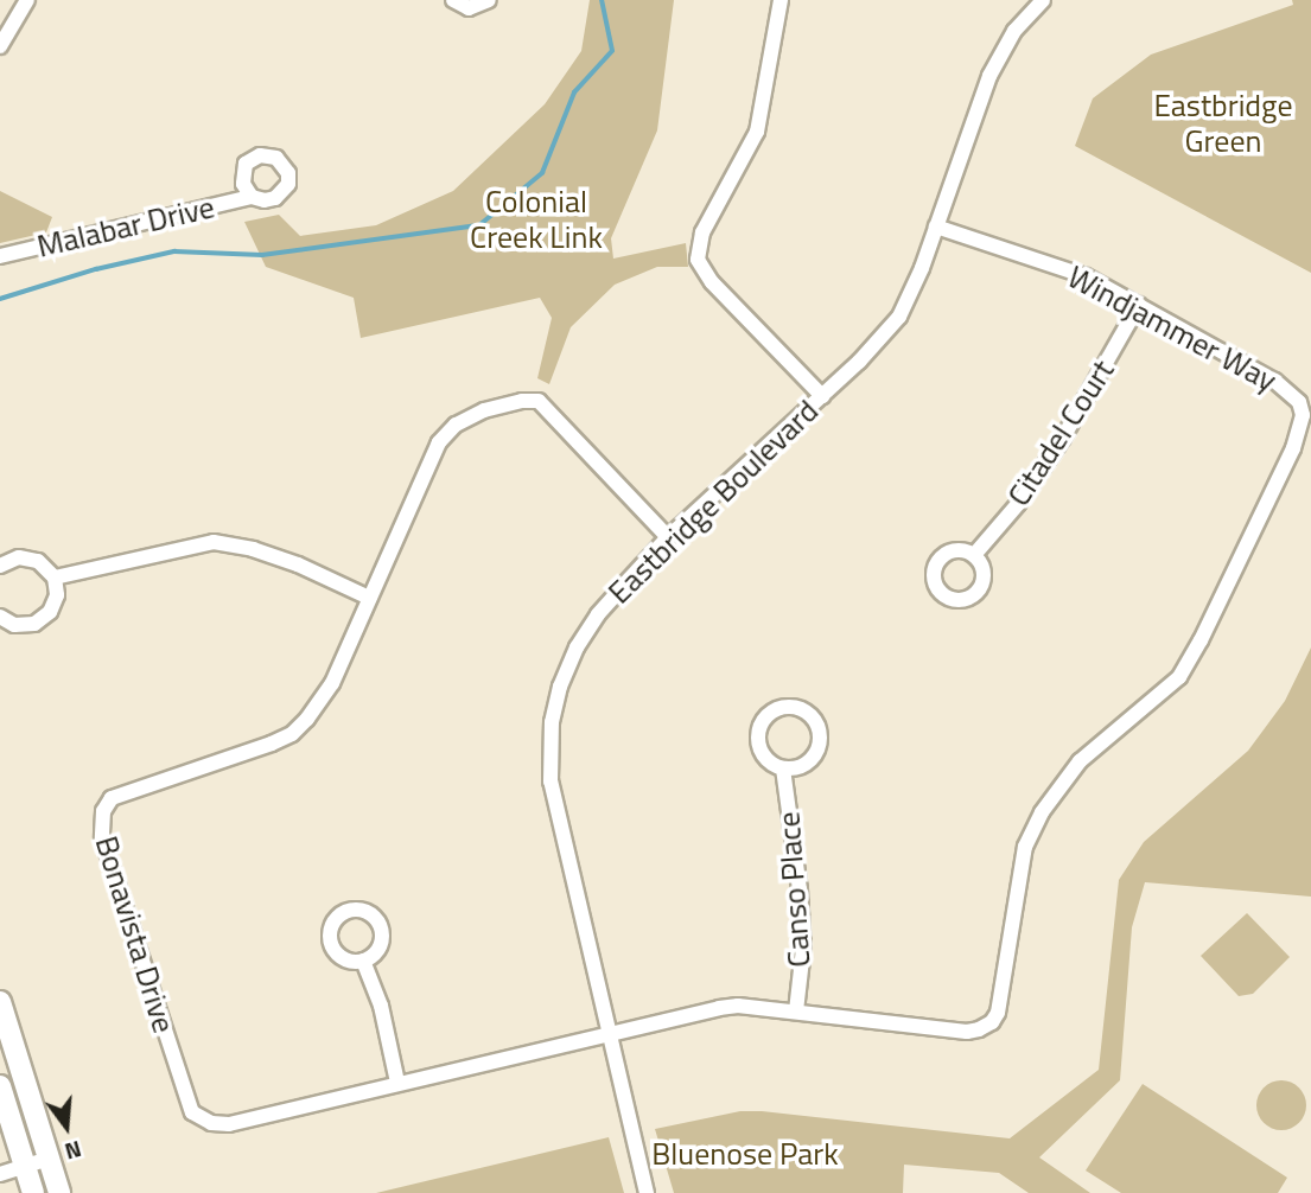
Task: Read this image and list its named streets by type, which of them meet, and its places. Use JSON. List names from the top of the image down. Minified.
{"streets":{"street":["Malabar Drive","Windjammer Way","Citadel Court","Eastbridge Boulevard","Canso Place","Bonavista Drive"]},"crossings":[["Windjammer Way","Citadel Court"],["Windjammer Way","Eastbridge Boulevard"],["Windjammer Way","Canso Place"],["Windjammer Way","Bonavista Drive"],["Eastbridge Boulevard","Bonavista Drive"]],"parks":["Eastbridge Green","Colonial Creek Link","Bluenose Park"],"north":"bottom"}
